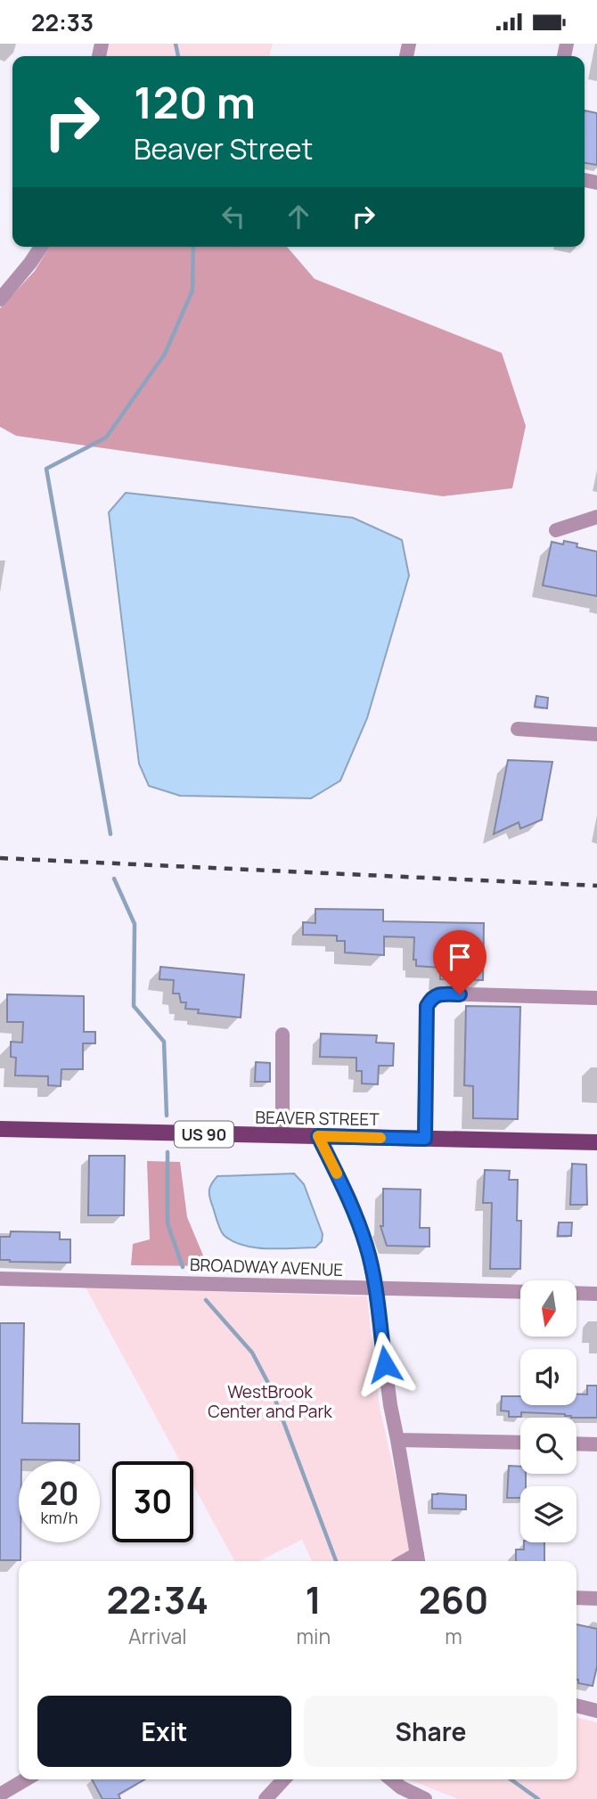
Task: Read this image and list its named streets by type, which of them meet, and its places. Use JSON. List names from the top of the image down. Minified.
{"streets":{"main road":["BEAVER STREET","US 90"],"street":["BROADWAY AVENUE"]},"parks":["WestBrook Center and Park"],"north":"bottom","page":{"status":"22:33","turn":["120 m","Beaver Street"],"speed":"20 km/h","limit":"30","eta":["22:34","Arrival","1","min","260","m"],"buttons":["Exit","Share"]}}
